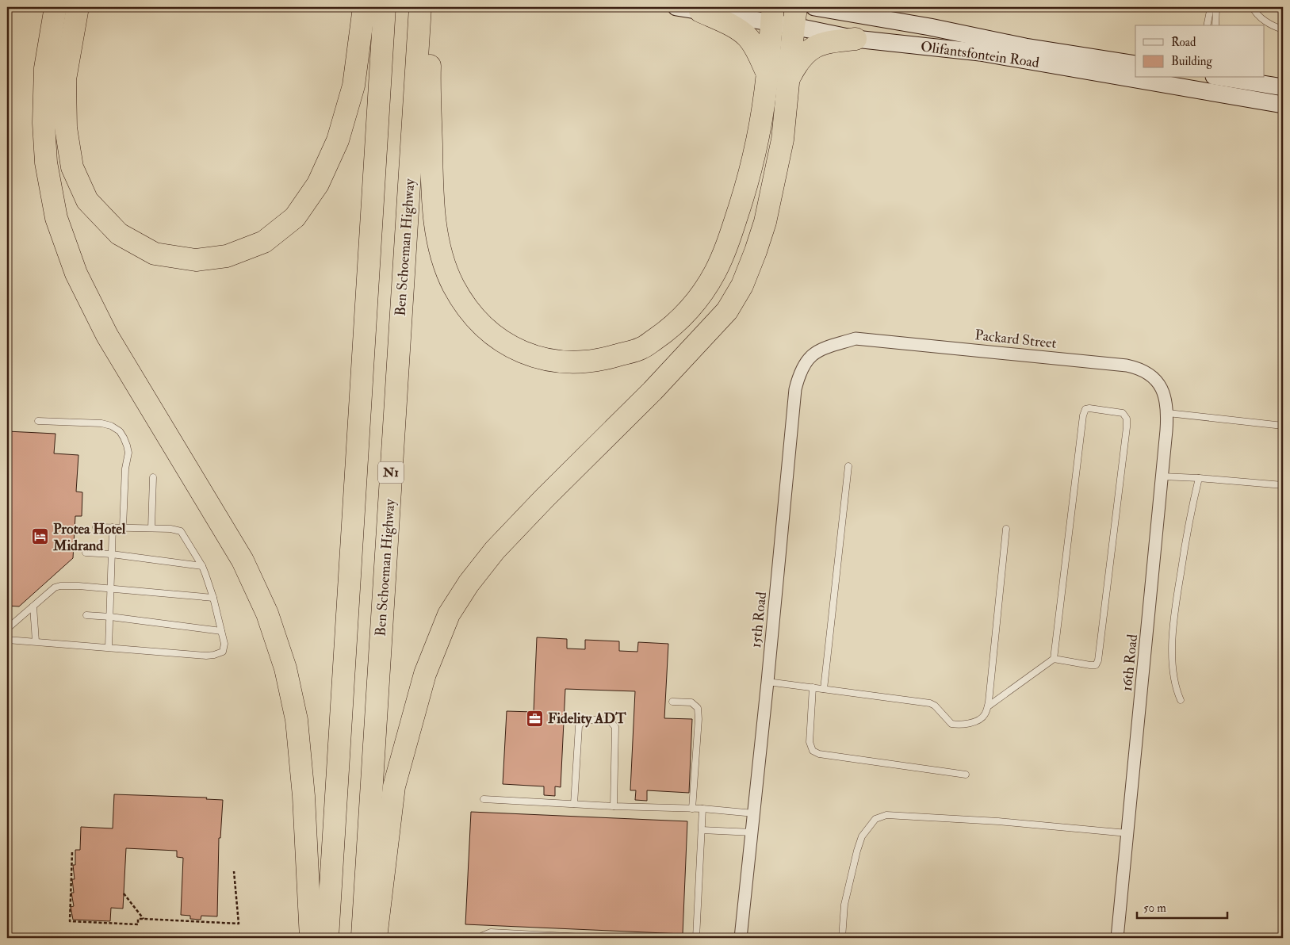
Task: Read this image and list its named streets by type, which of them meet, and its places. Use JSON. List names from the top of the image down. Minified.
{"streets":{"highway":["Ben Schoeman Highway","N1"],"main road":["Olifantsfontein Road"],"street":["Packard Street","15th Road","16th Road"]},"crossings":[["Packard Street","15th Road"],["Packard Street","16th Road"]],"places":{"hotel":["Protea Hotel Midrand"],"office":["Fidelity ADT"]},"legend":["Road","Building"],"scale_bar":"50 m"}
